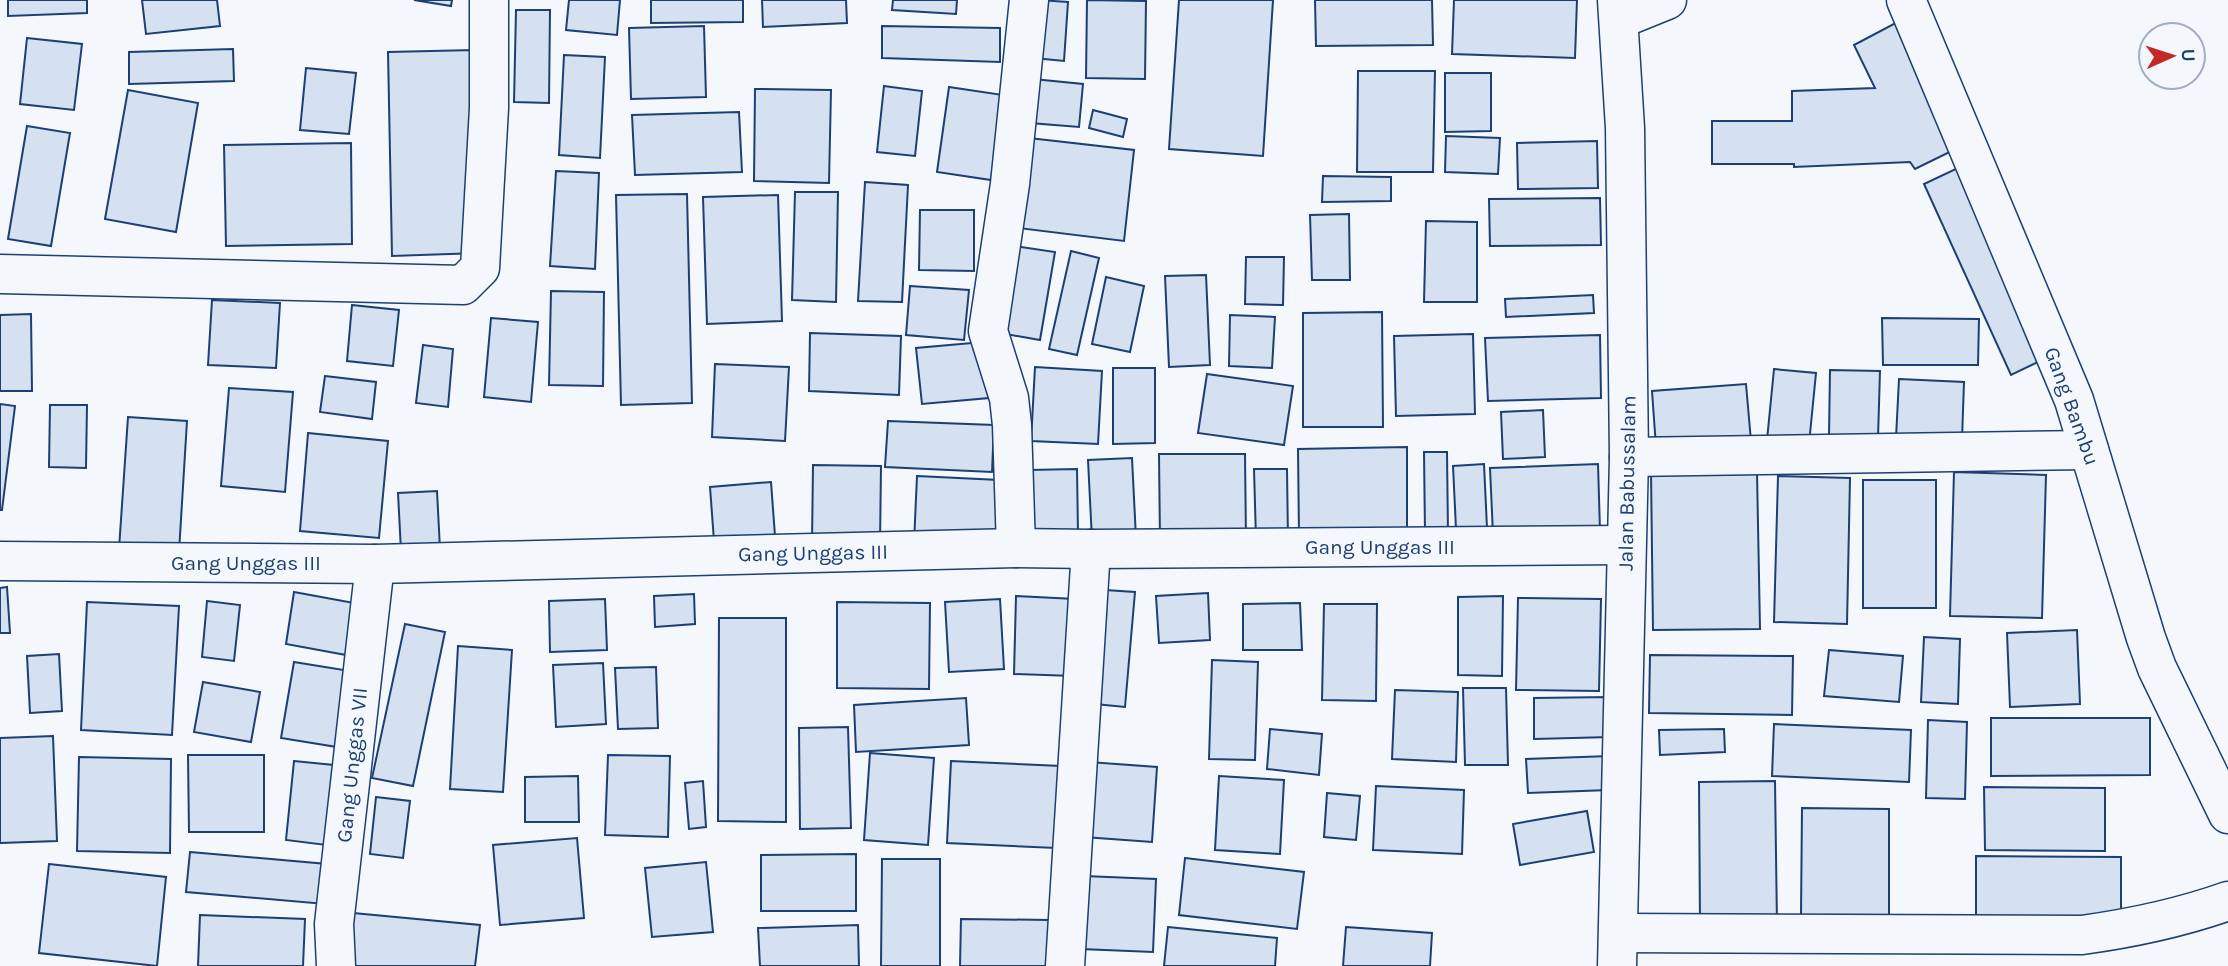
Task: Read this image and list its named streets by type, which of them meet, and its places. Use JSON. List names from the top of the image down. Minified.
{"streets":{"street":["Gang Bambu","Jalan Babussalam","Gang Unggas III","Gang Unggas VII"]},"crossings":[["Jalan Babussalam","Gang Unggas III"],["Gang Unggas III","Gang Unggas VII"]],"north":"right"}
